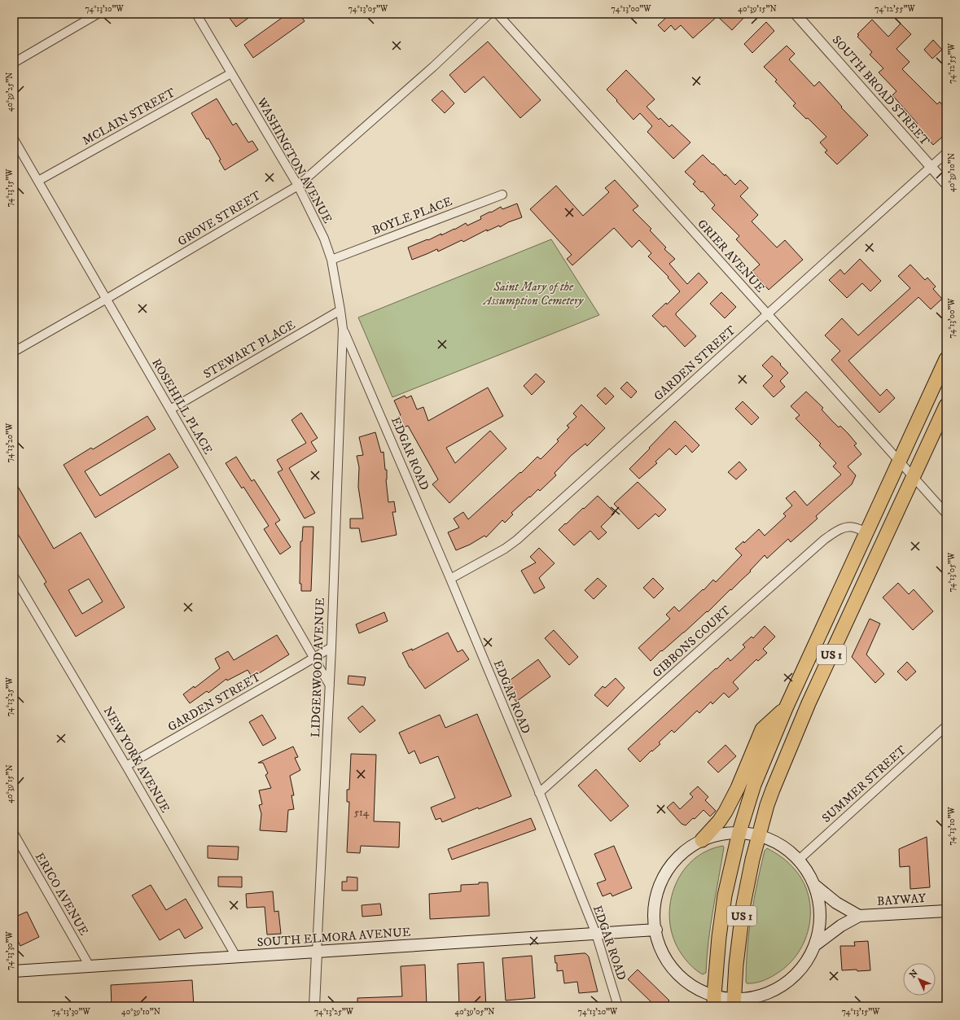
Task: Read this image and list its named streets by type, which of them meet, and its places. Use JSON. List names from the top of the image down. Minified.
{"streets":{"highway":["US 1"],"main road":["BAYWAY","SOUTH ELMORA AVENUE"],"street":["SOUTH BROAD STREET","MCLAIN STREET","WASHINGTON AVENUE","BOYLE PLACE","GROVE STREET","GRIER AVENUE","STEWART PLACE","GARDEN STREET","ROSEHILL PLACE","EDGAR ROAD","GIBBONS COURT","LIDGERWOOD AVENUE","NEW YORK AVENUE","SUMMER STREET","ERICO AVENUE"]},"crossings":[["SOUTH BROAD STREET","GARDEN STREET"],["MCLAIN STREET","WASHINGTON AVENUE"],["MCLAIN STREET","ROSEHILL PLACE"],["WASHINGTON AVENUE","BOYLE PLACE"],["WASHINGTON AVENUE","GROVE STREET"],["WASHINGTON AVENUE","STEWART PLACE"],["WASHINGTON AVENUE","EDGAR ROAD"],["WASHINGTON AVENUE","LIDGERWOOD AVENUE"],["GROVE STREET","ROSEHILL PLACE"],["GRIER AVENUE","GARDEN STREET"],["GRIER AVENUE","US 1"],["STEWART PLACE","ROSEHILL PLACE"],["GARDEN STREET","ROSEHILL PLACE"],["GARDEN STREET","EDGAR ROAD"],["GARDEN STREET","LIDGERWOOD AVENUE"],["GARDEN STREET","NEW YORK AVENUE"],["ROSEHILL PLACE","LIDGERWOOD AVENUE"],["EDGAR ROAD","GIBBONS COURT"],["EDGAR ROAD","LIDGERWOOD AVENUE"],["EDGAR ROAD","SOUTH ELMORA AVENUE"],["GIBBONS COURT","US 1"],["LIDGERWOOD AVENUE","SOUTH ELMORA AVENUE"],["NEW YORK AVENUE","SOUTH ELMORA AVENUE"],["ERICO AVENUE","SOUTH ELMORA AVENUE"]],"parks":["Saint Mary of the Assumption Cemetery"],"house_numbers":["514"],"north":"top left","coordinates":["74°13'10\"W","74°13'05\"W","74°13'00\"W","40°39'15\"N","74°12'55\"W","40°39'25\"N","40°39'10\"N","74°13'15\"W","74°13'20\"W","74°13'25\"W","74°13'30\"W","40°39'05\"N"]}
